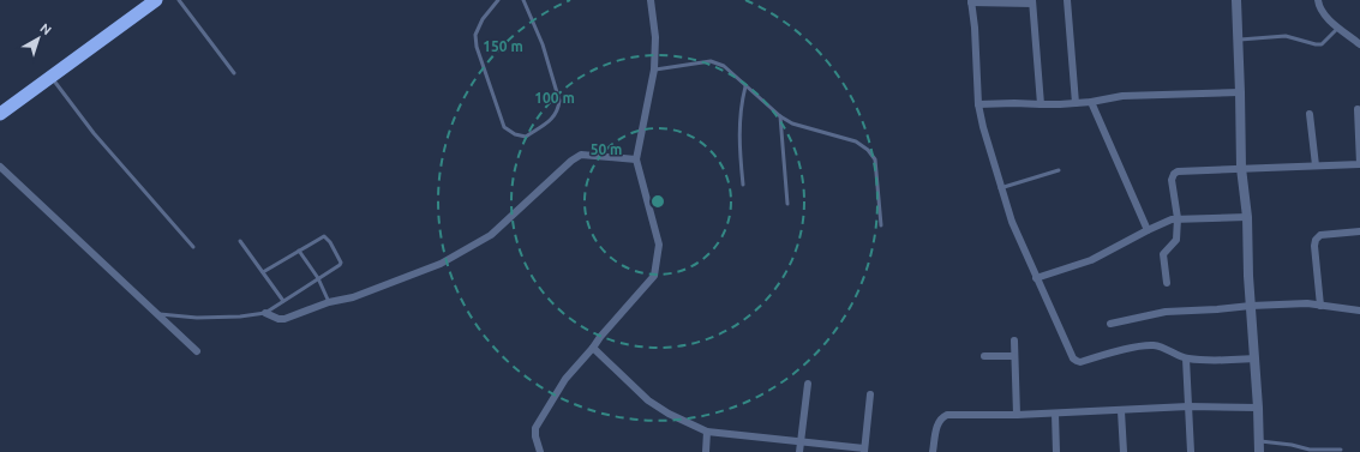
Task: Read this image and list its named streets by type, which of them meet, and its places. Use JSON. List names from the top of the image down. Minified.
{"north":"top right","rings":["150 m","100 m","50 m"]}
